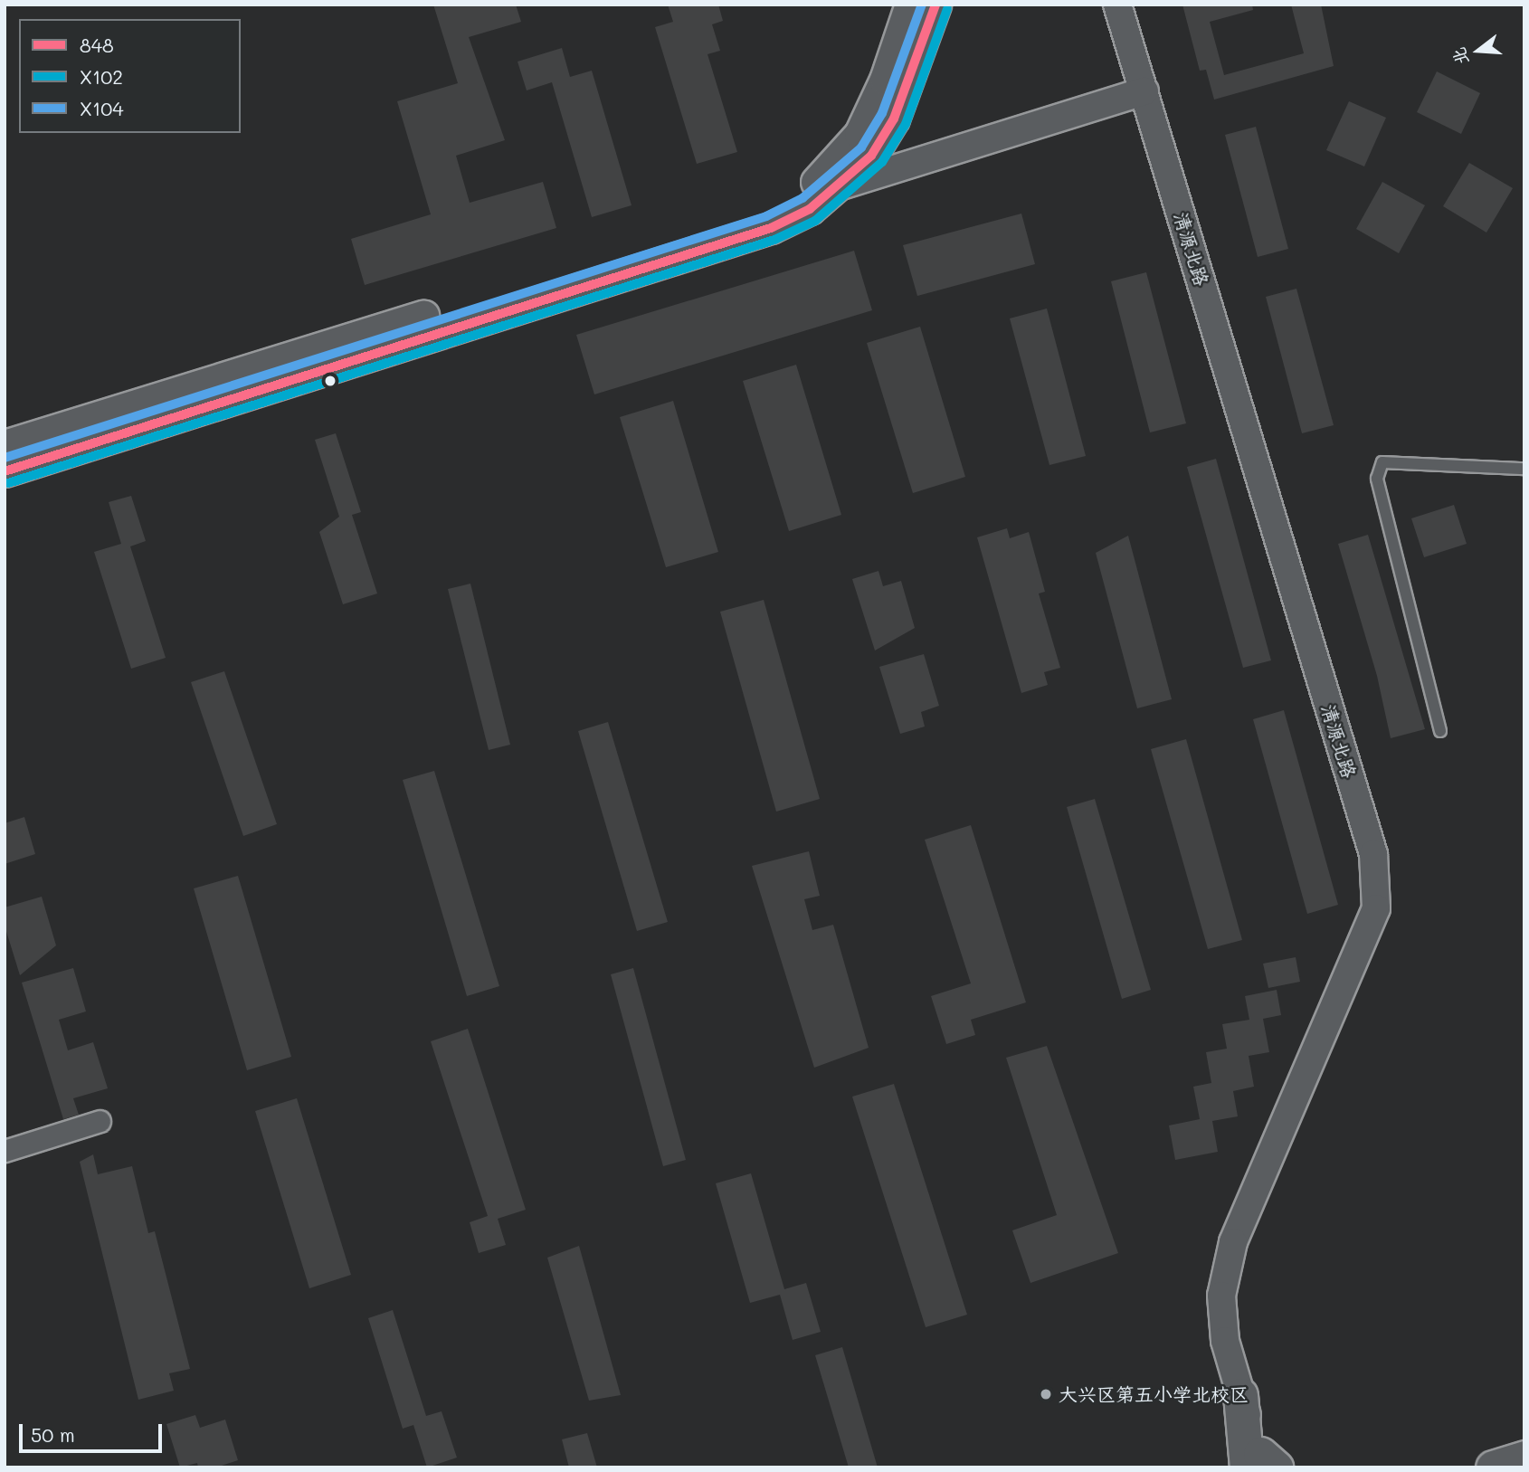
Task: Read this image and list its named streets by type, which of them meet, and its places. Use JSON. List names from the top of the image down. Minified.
{"streets":{"street":["清源北路"]},"places":["大兴区第五小学北校区"],"lines":["transit line 848","transit line X104","transit line X102"],"legend":["848","X102","X104"],"scale_bar":"50 m","north":"left"}
